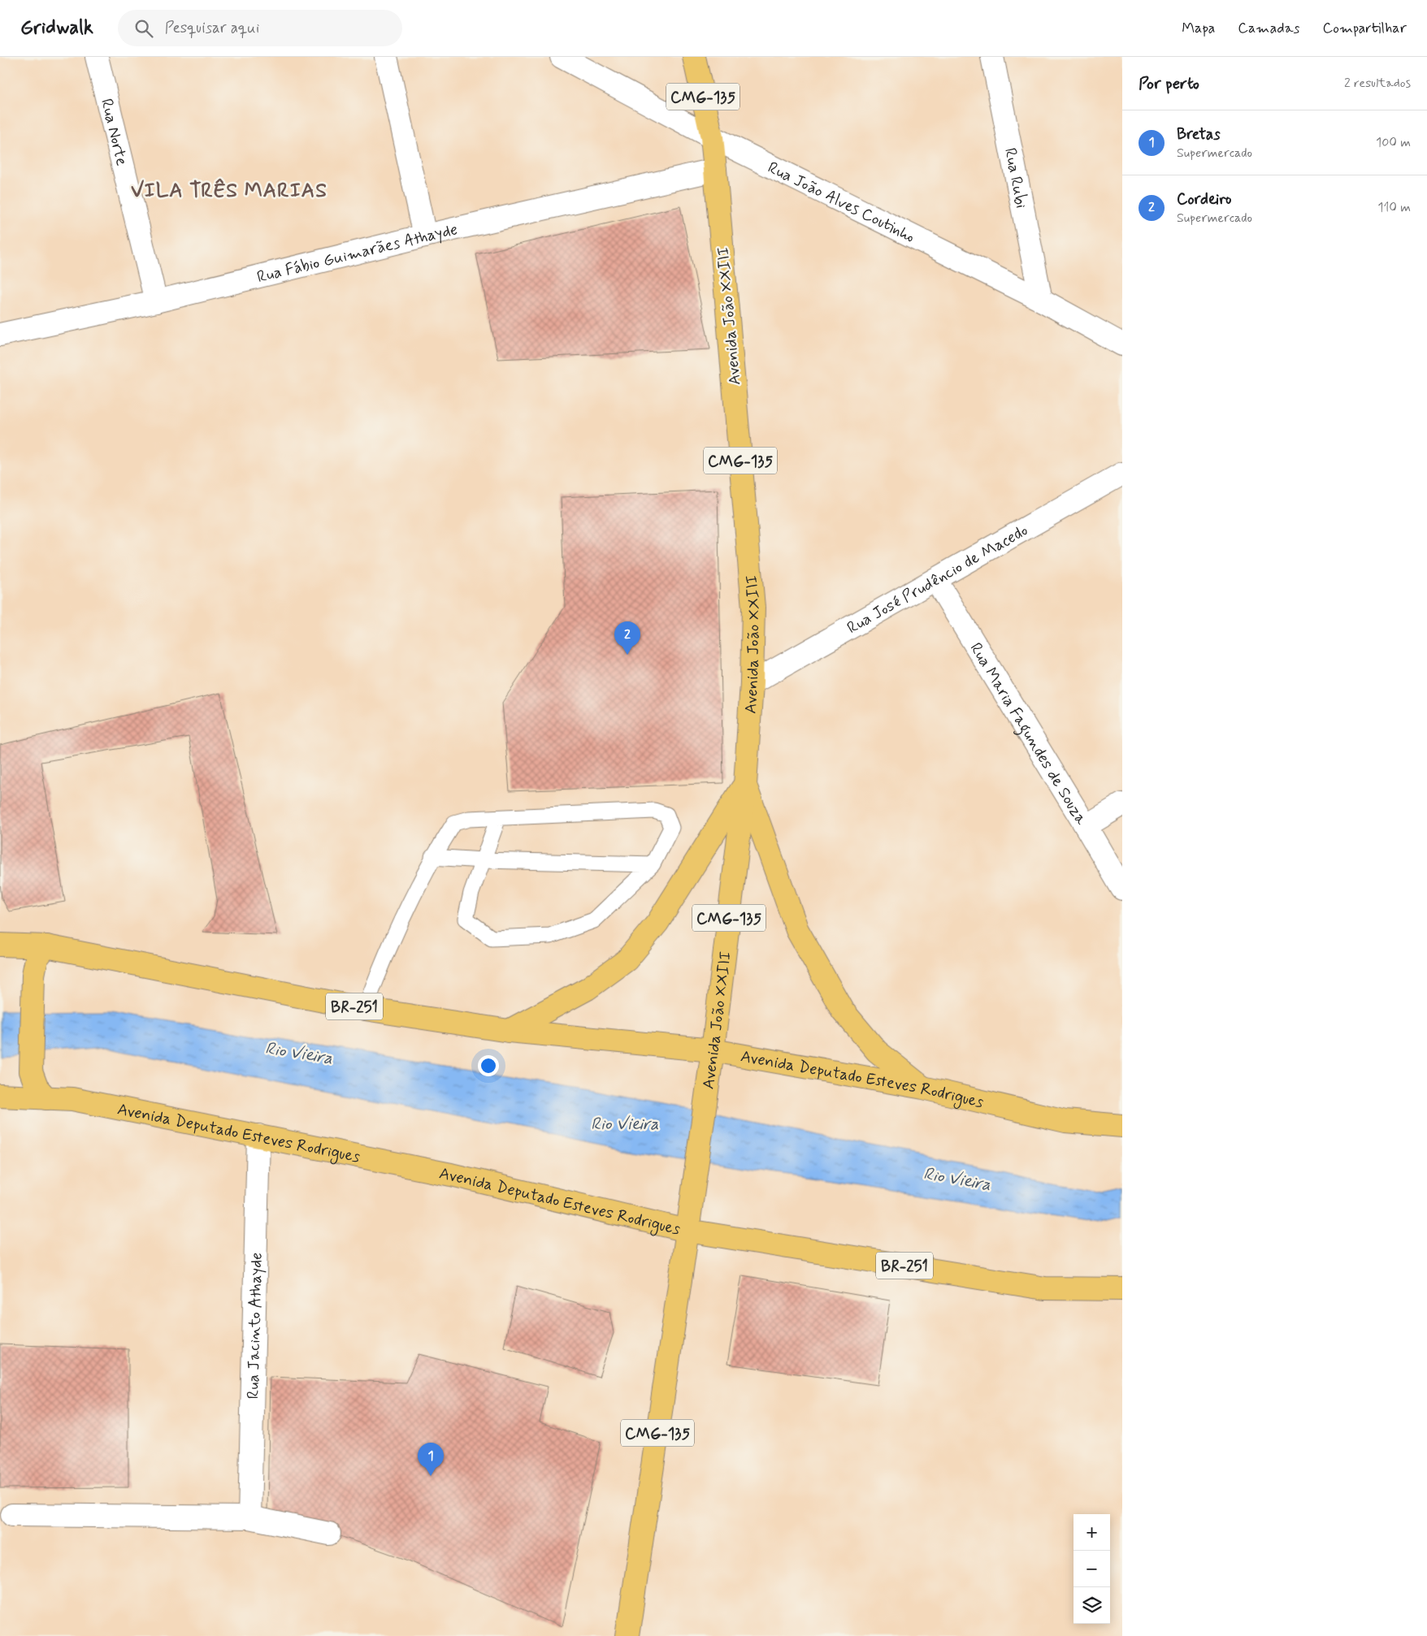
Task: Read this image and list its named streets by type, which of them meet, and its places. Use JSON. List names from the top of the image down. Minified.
{"streets":{"main road":["CMG-135","Avenida João XXIII","BR-251","Avenida Deputado Esteves Rodrigues"],"street":["Rua Norte","Rua Rubi","Rua João Alves Coutinho","Rua Fábio Guimarães Athayde","Rua José Prudêncio de Macedo","Rua Maria Fagundes de Souza","Rua Jacinto Athayde"]},"crossings":[["CMG-135","Avenida João XXIII"],["CMG-135","Avenida Deputado Esteves Rodrigues"],["Rua Norte","Rua Fábio Guimarães Athayde"],["Rua Rubi","Rua João Alves Coutinho"],["Rua João Alves Coutinho","Avenida João XXIII"],["Rua Fábio Guimarães Athayde","Avenida João XXIII"],["Avenida João XXIII","Rua José Prudêncio de Macedo"],["Avenida João XXIII","Avenida Deputado Esteves Rodrigues"],["Rua José Prudêncio de Macedo","Rua Maria Fagundes de Souza"],["Avenida Deputado Esteves Rodrigues","Rua Jacinto Athayde"]],"districts":["VILA TRÊS MARIAS"],"water":["Rio Vieira"],"page":{"header":"Gridwalk","search":"Pesquisar aqui","nav":["Mapa","Camadas","Compartilhar"],"heading":["Por perto","2 resultados"],"list":[{"mark":"1","name":"Bretas","note":"Supermercado","value":"100 m"},{"mark":"2","name":"Cordeiro","note":"Supermercado","value":"110 m"}],"pins":["2","1"],"map_buttons":["+","−"]}}
